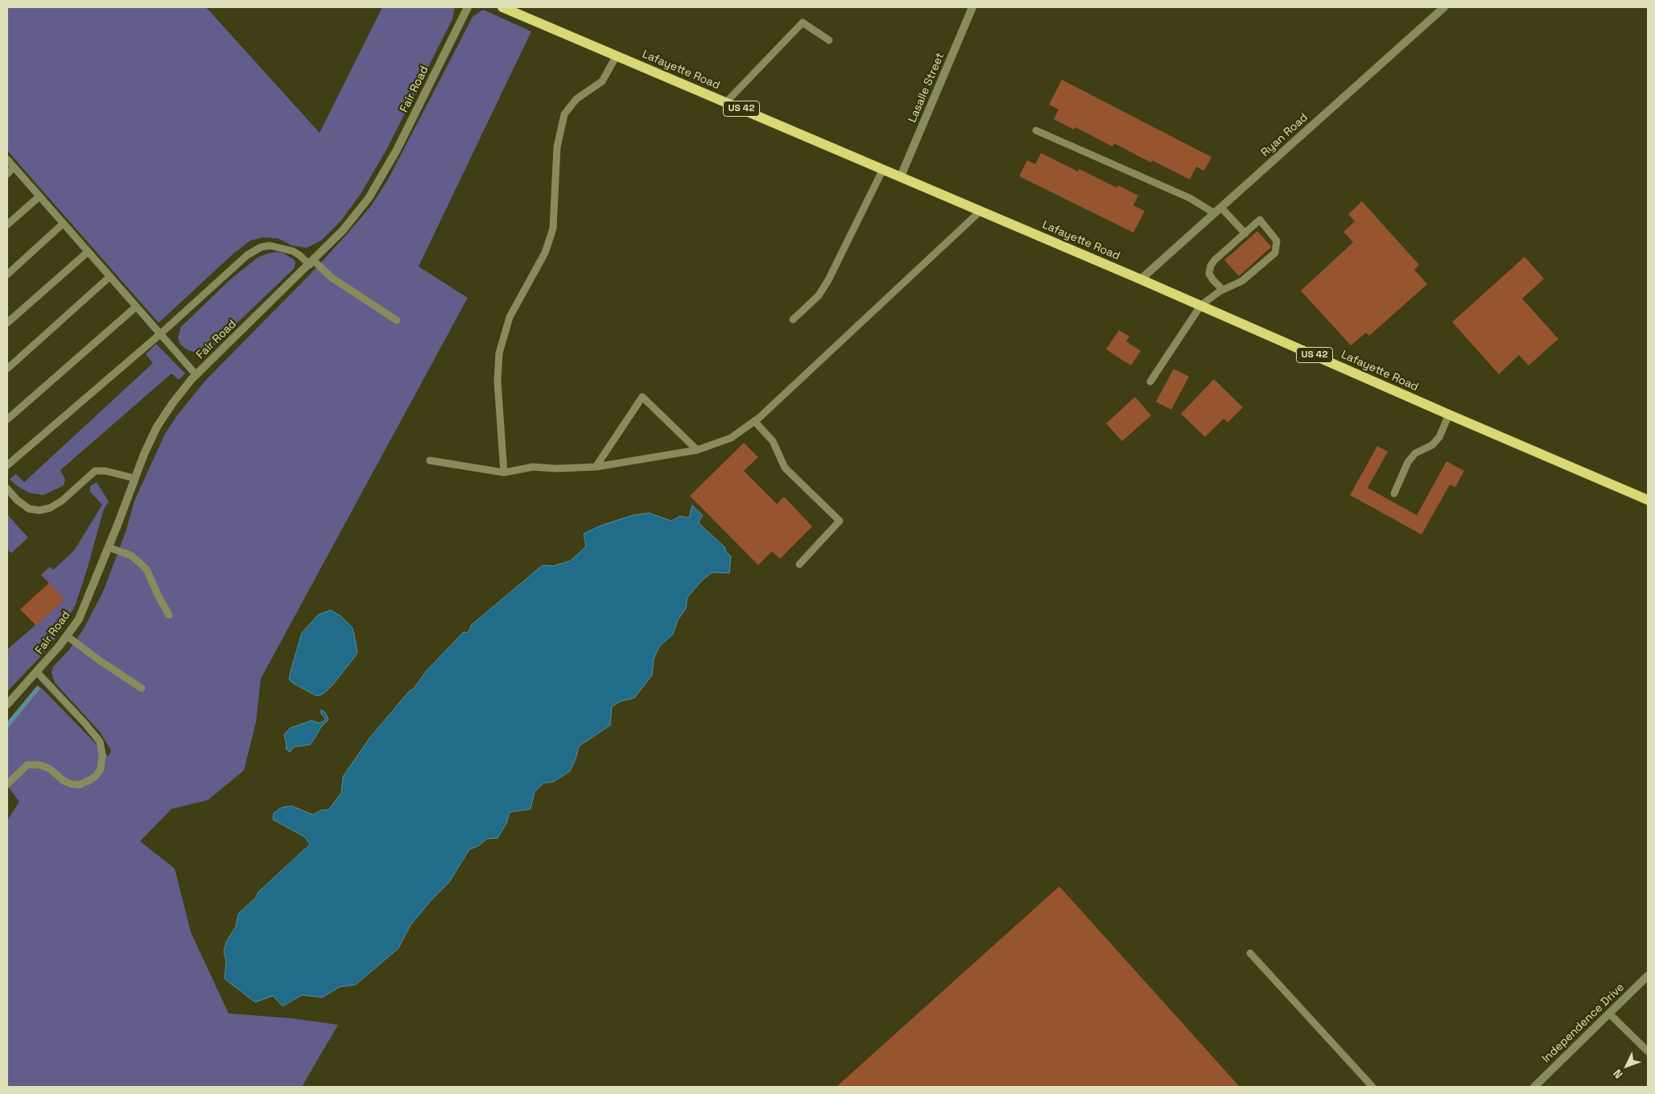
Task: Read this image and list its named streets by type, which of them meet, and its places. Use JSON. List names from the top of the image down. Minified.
{"streets":{"main road":["Lafayette Road","US 42"],"street":["Lasalle Street","Fair Road","Ryan Road","Independence Drive"]},"crossings":[["Lafayette Road","Lasalle Street"],["Lafayette Road","Ryan Road"]],"north":"bottom left"}
